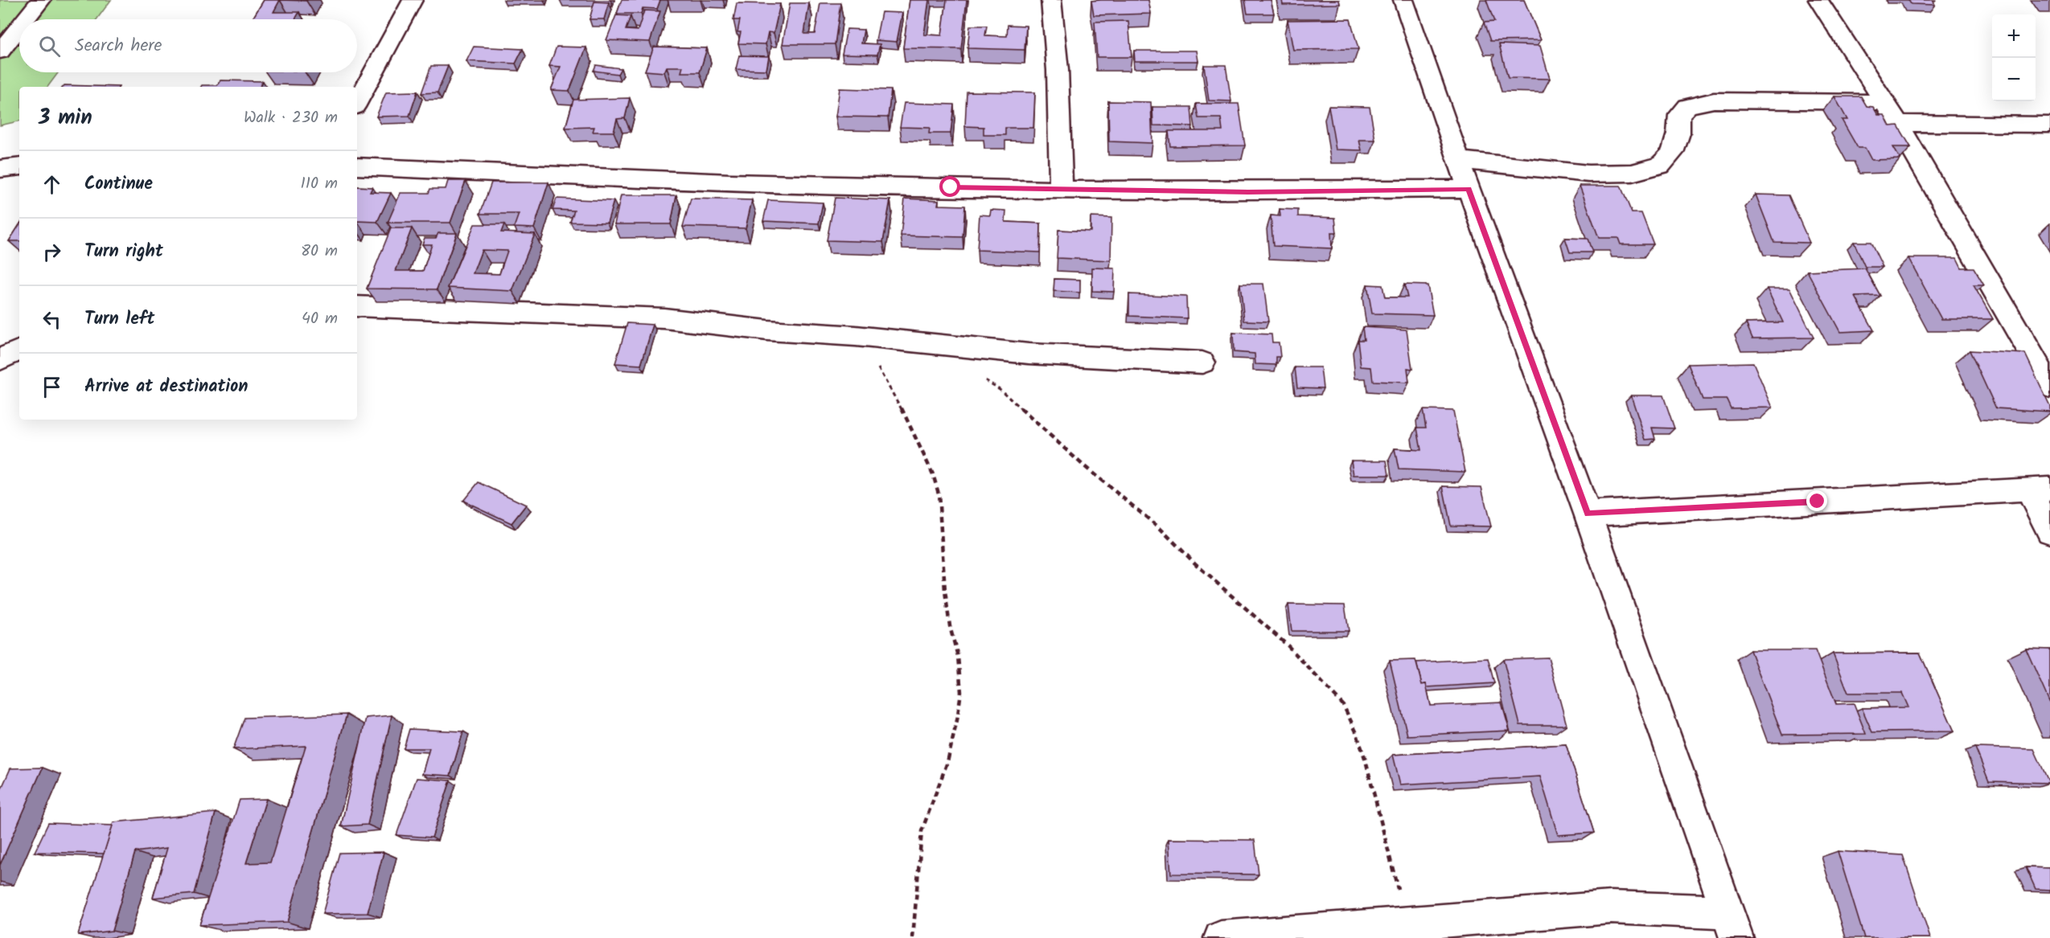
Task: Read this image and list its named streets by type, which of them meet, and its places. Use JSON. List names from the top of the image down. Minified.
{"page":{"map_buttons":["+","−"],"search":"Search here","heading":["3 min","Walk · 230 m"],"list":[["Continue","110 m"],["Turn right","80 m"],["Turn left","40 m"],"Arrive at destination"]}}
